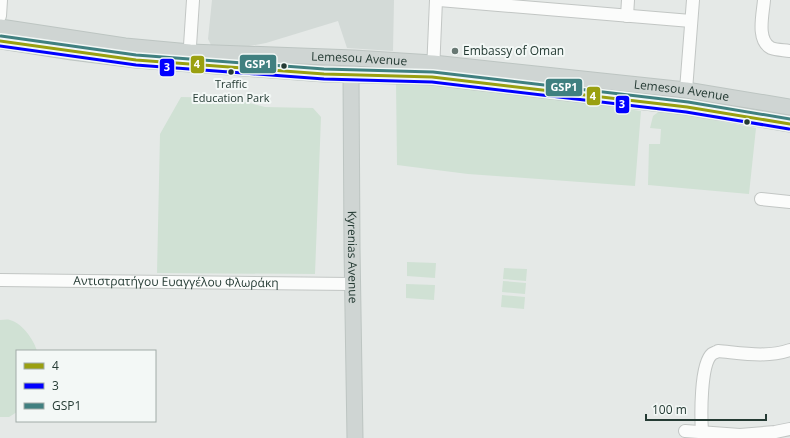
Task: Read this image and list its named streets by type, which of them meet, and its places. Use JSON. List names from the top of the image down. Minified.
{"streets":{"main road":["Lemesou Avenue","Kyrenias Avenue"],"street":["Αντιστρατήγου Ευαγγέλου Φλωράκη"]},"crossings":[["Lemesou Avenue","Kyrenias Avenue"],["Kyrenias Avenue","Αντιστρατήγου Ευαγγέλου Φλωράκη"]],"places":["Embassy of Oman","Traffic Education Park"],"lines":["transit line GSP1","transit line 4","transit line 3"],"legend":["4","3","GSP1"],"scale_bar":"100 m"}
